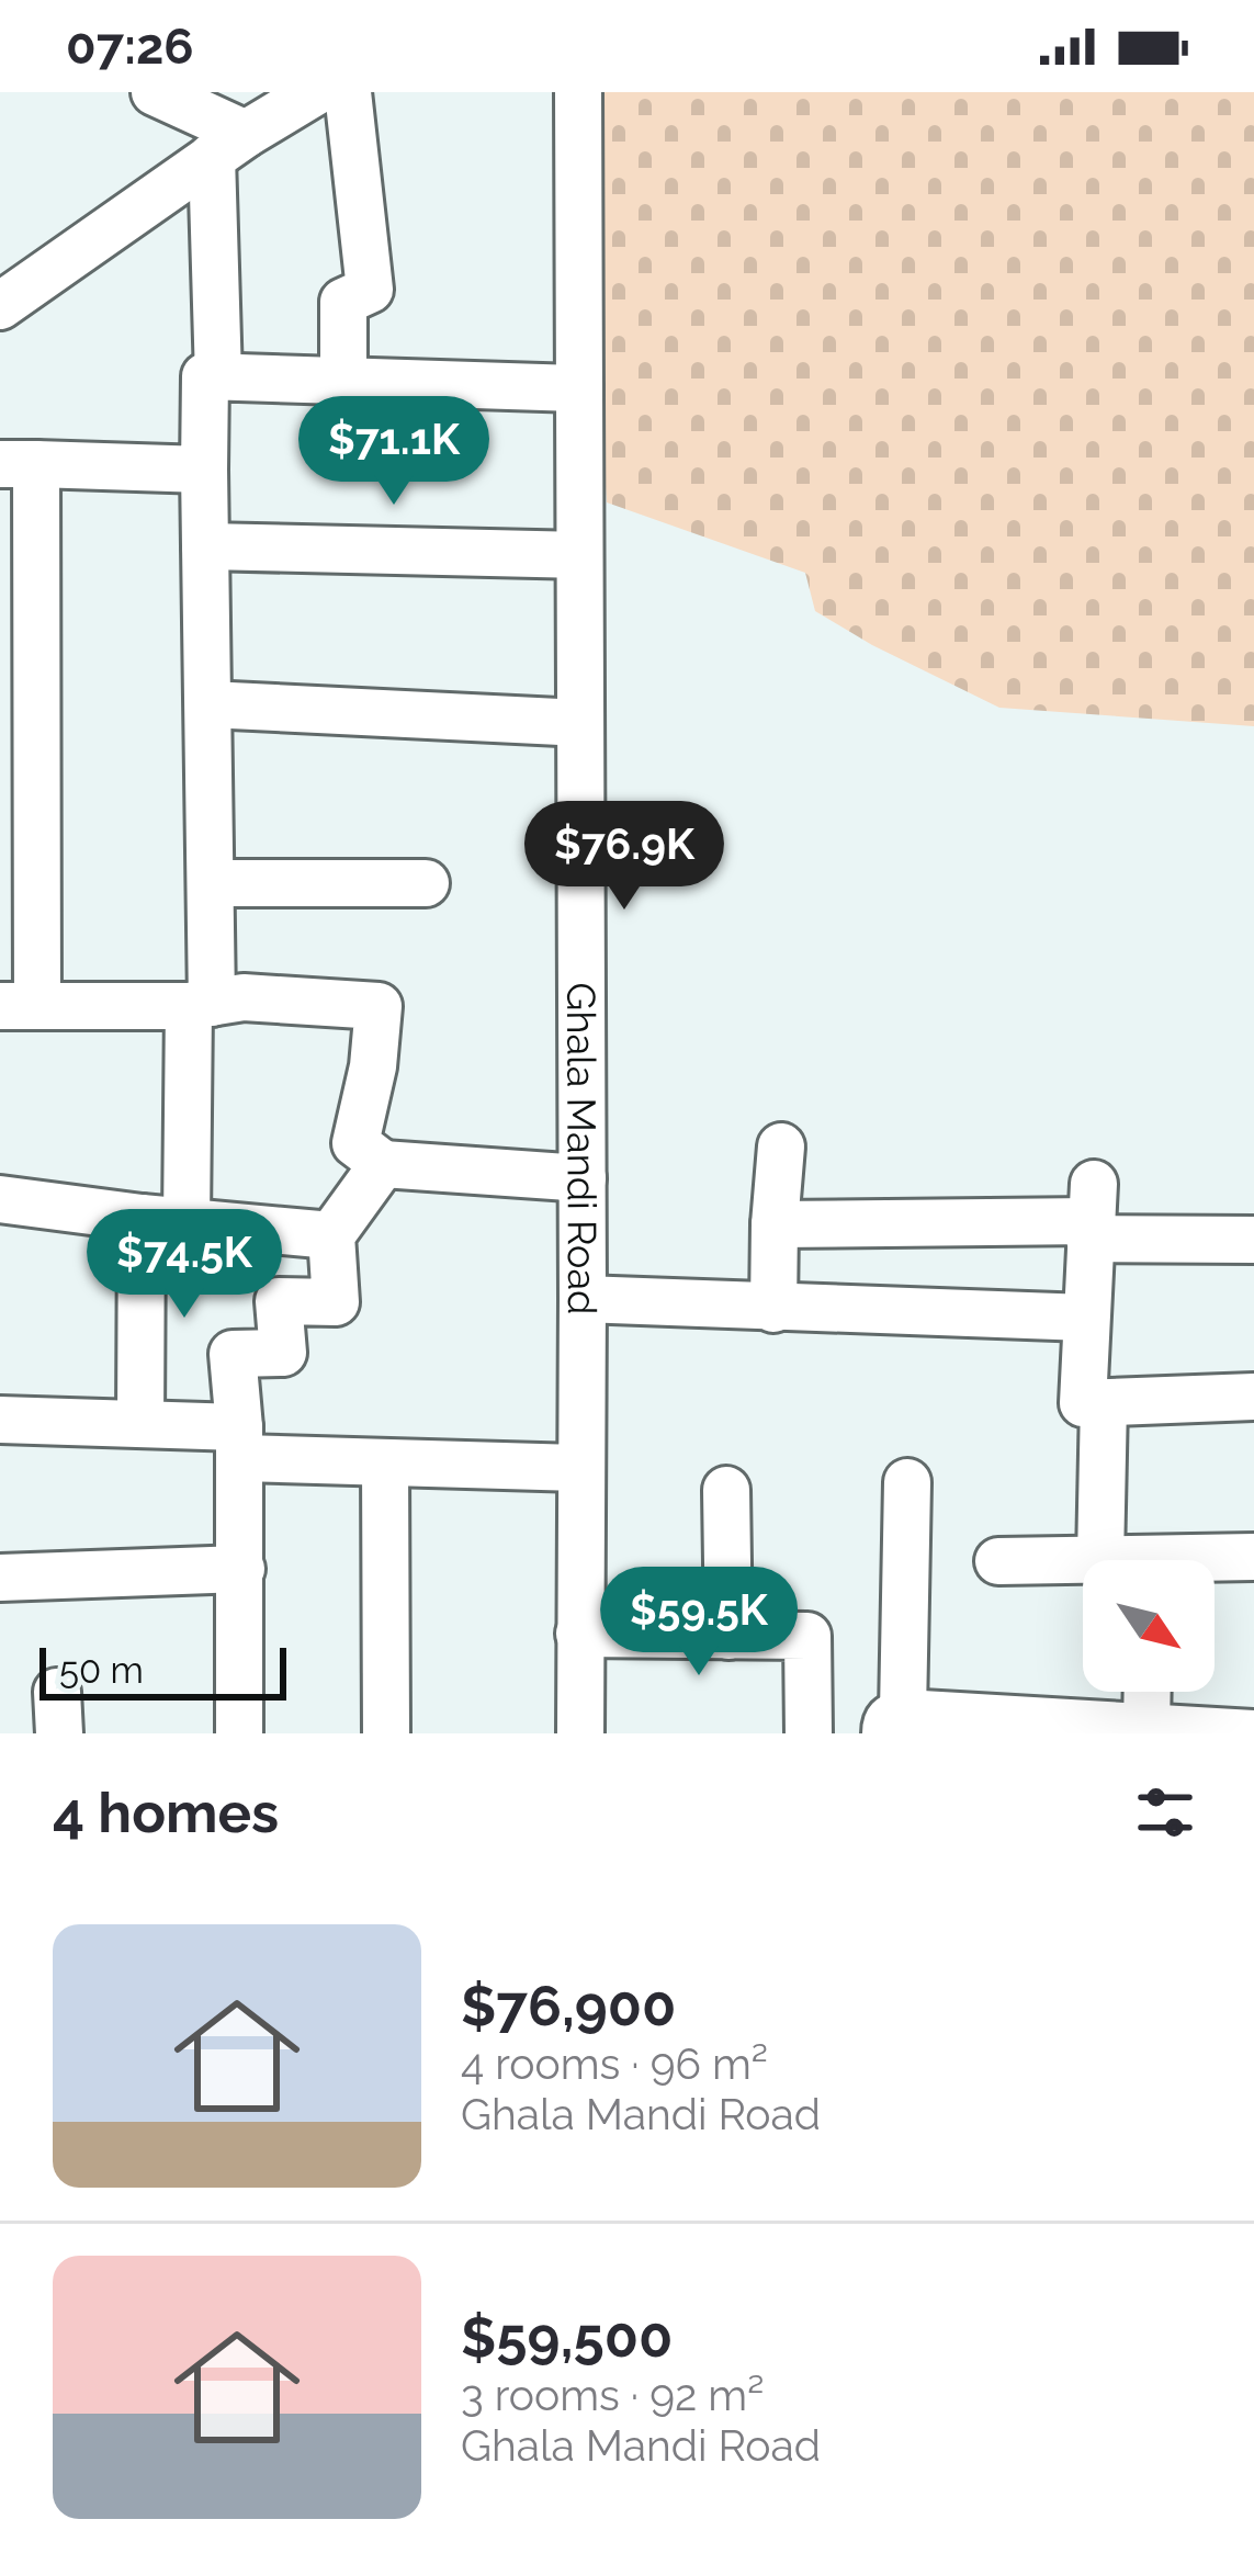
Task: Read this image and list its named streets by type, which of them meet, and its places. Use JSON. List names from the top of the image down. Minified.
{"streets":{"street":["Ghala Mandi Road"]},"scale_bar":"50 m","north":"bottom right","page":{"status":"07:26","price":["$71.1K","$76.9K","$74.5K","$59.5K"],"scale":"50 m","heading":"4 homes","list":[{"name":"$76,900","note":"4 rooms · 96 m² · Ghala Mandi Road"},{"name":"$59,500","note":"3 rooms · 92 m² · Ghala Mandi Road"}]}}
